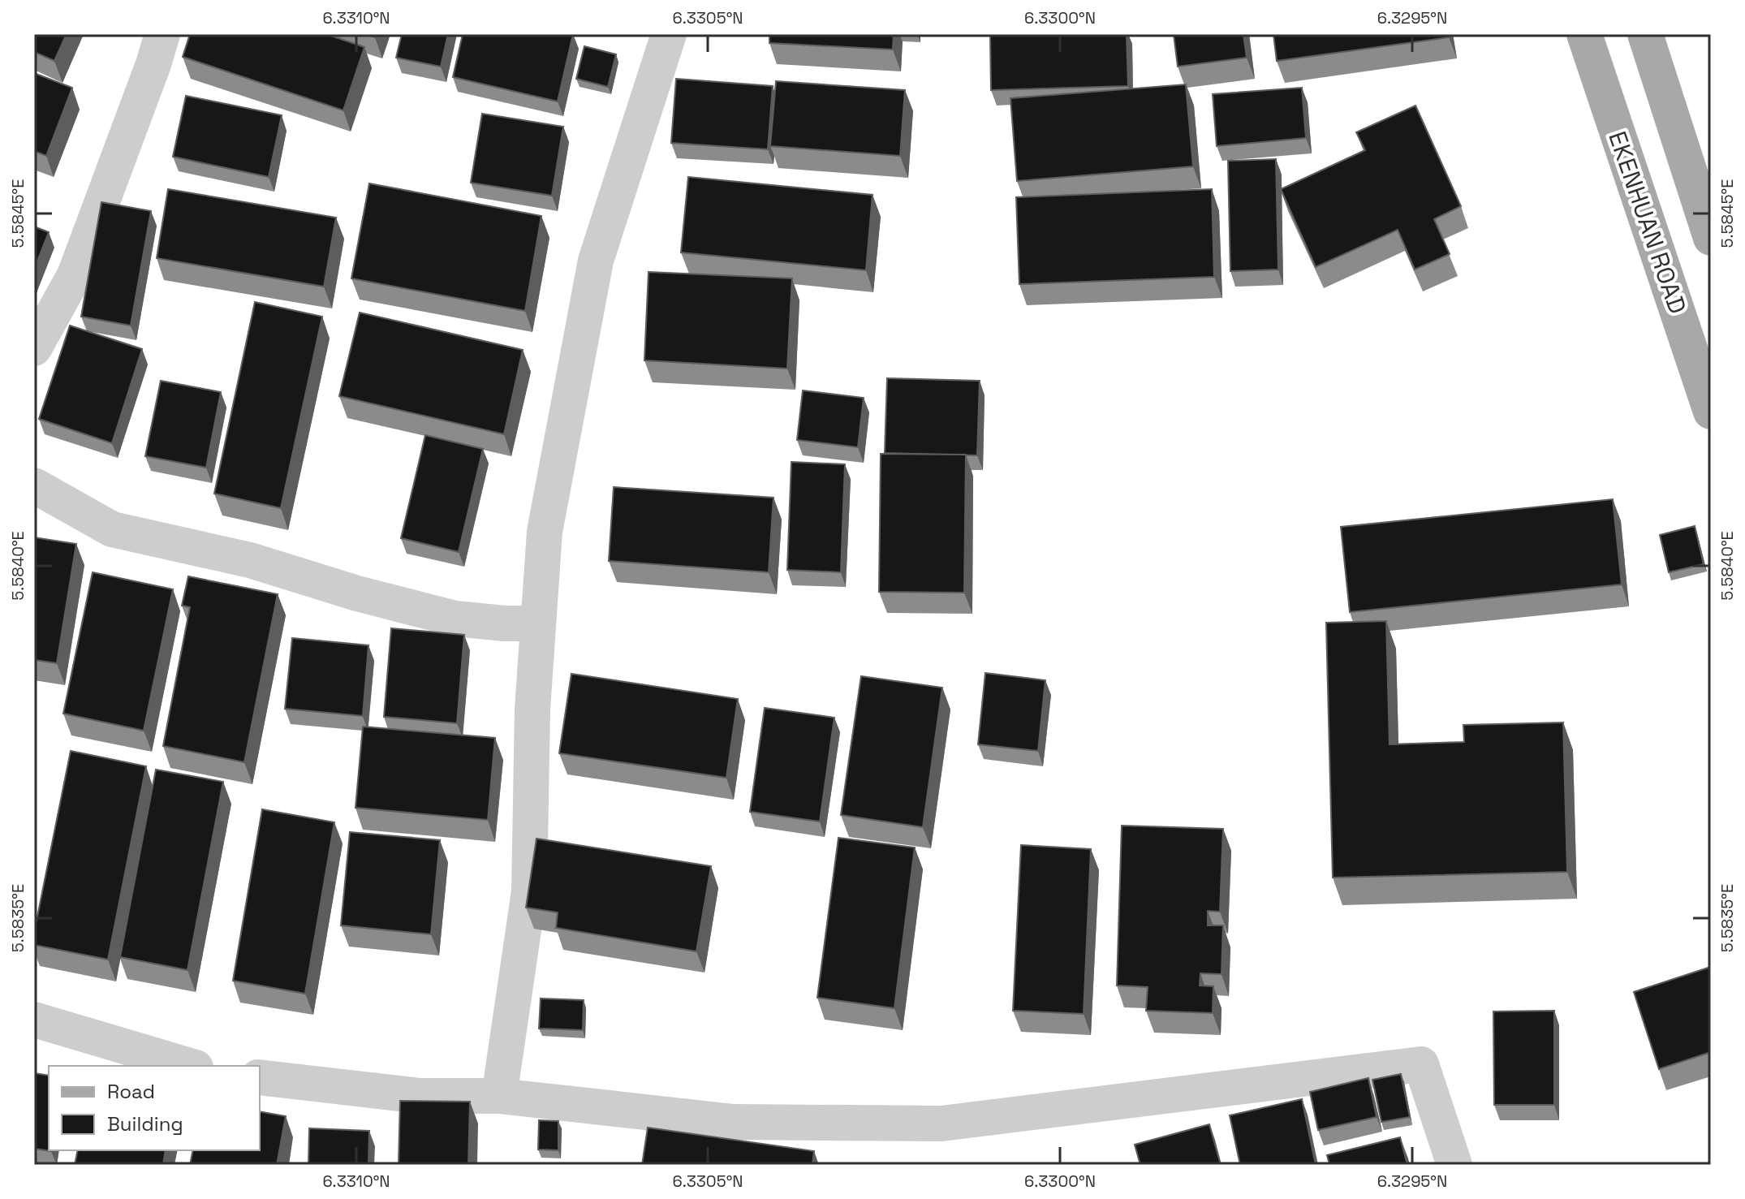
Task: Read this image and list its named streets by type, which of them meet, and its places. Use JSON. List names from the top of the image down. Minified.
{"streets":{"main road":["EKENHUAN ROAD"]},"legend":["Road","Building"],"coordinates":["6.3310°N","6.3305°N","6.3300°N","6.3295°N","5.5845°E","5.5840°E","5.5835°E"]}
